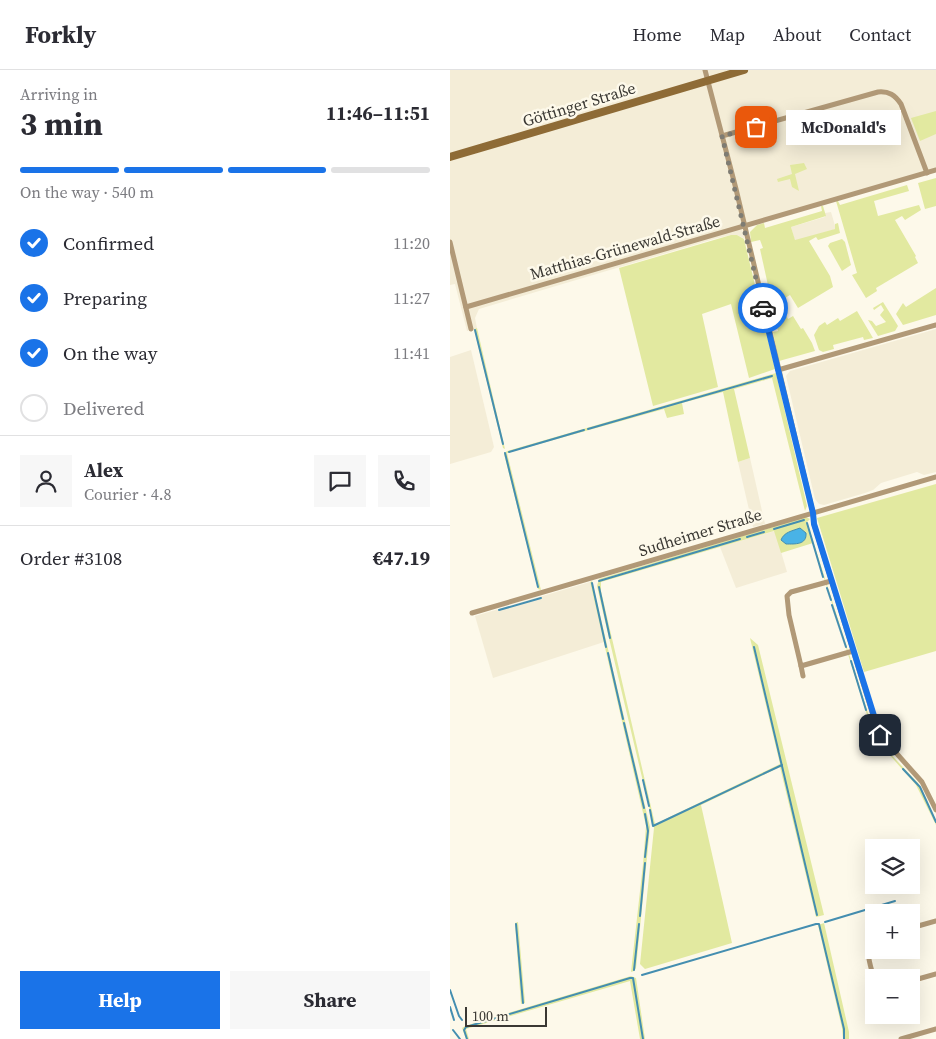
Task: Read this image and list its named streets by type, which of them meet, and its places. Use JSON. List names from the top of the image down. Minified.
{"streets":{"main road":["Göttinger Straße"],"street":["Matthias-Grünewald-Straße","Sudheimer Straße"]},"places":["McDonald's"],"scale_bar":"100 m","page":{"header":"Forkly","nav":["Home","Map","About","Contact"],"heading":["3 min","Arriving in","11:46–11:51"],"panel":["Alex","Courier · 4.8","Order #3108","€47.19"],"bubble":"McDonald's","bar":"On the way · 540 m","list":[["Confirmed","11:20"],["Preparing","11:27"],["On the way","11:41"],"Delivered"],"map_buttons":["+","−"],"buttons":["Help","Share"],"scale":"100 m"}}
